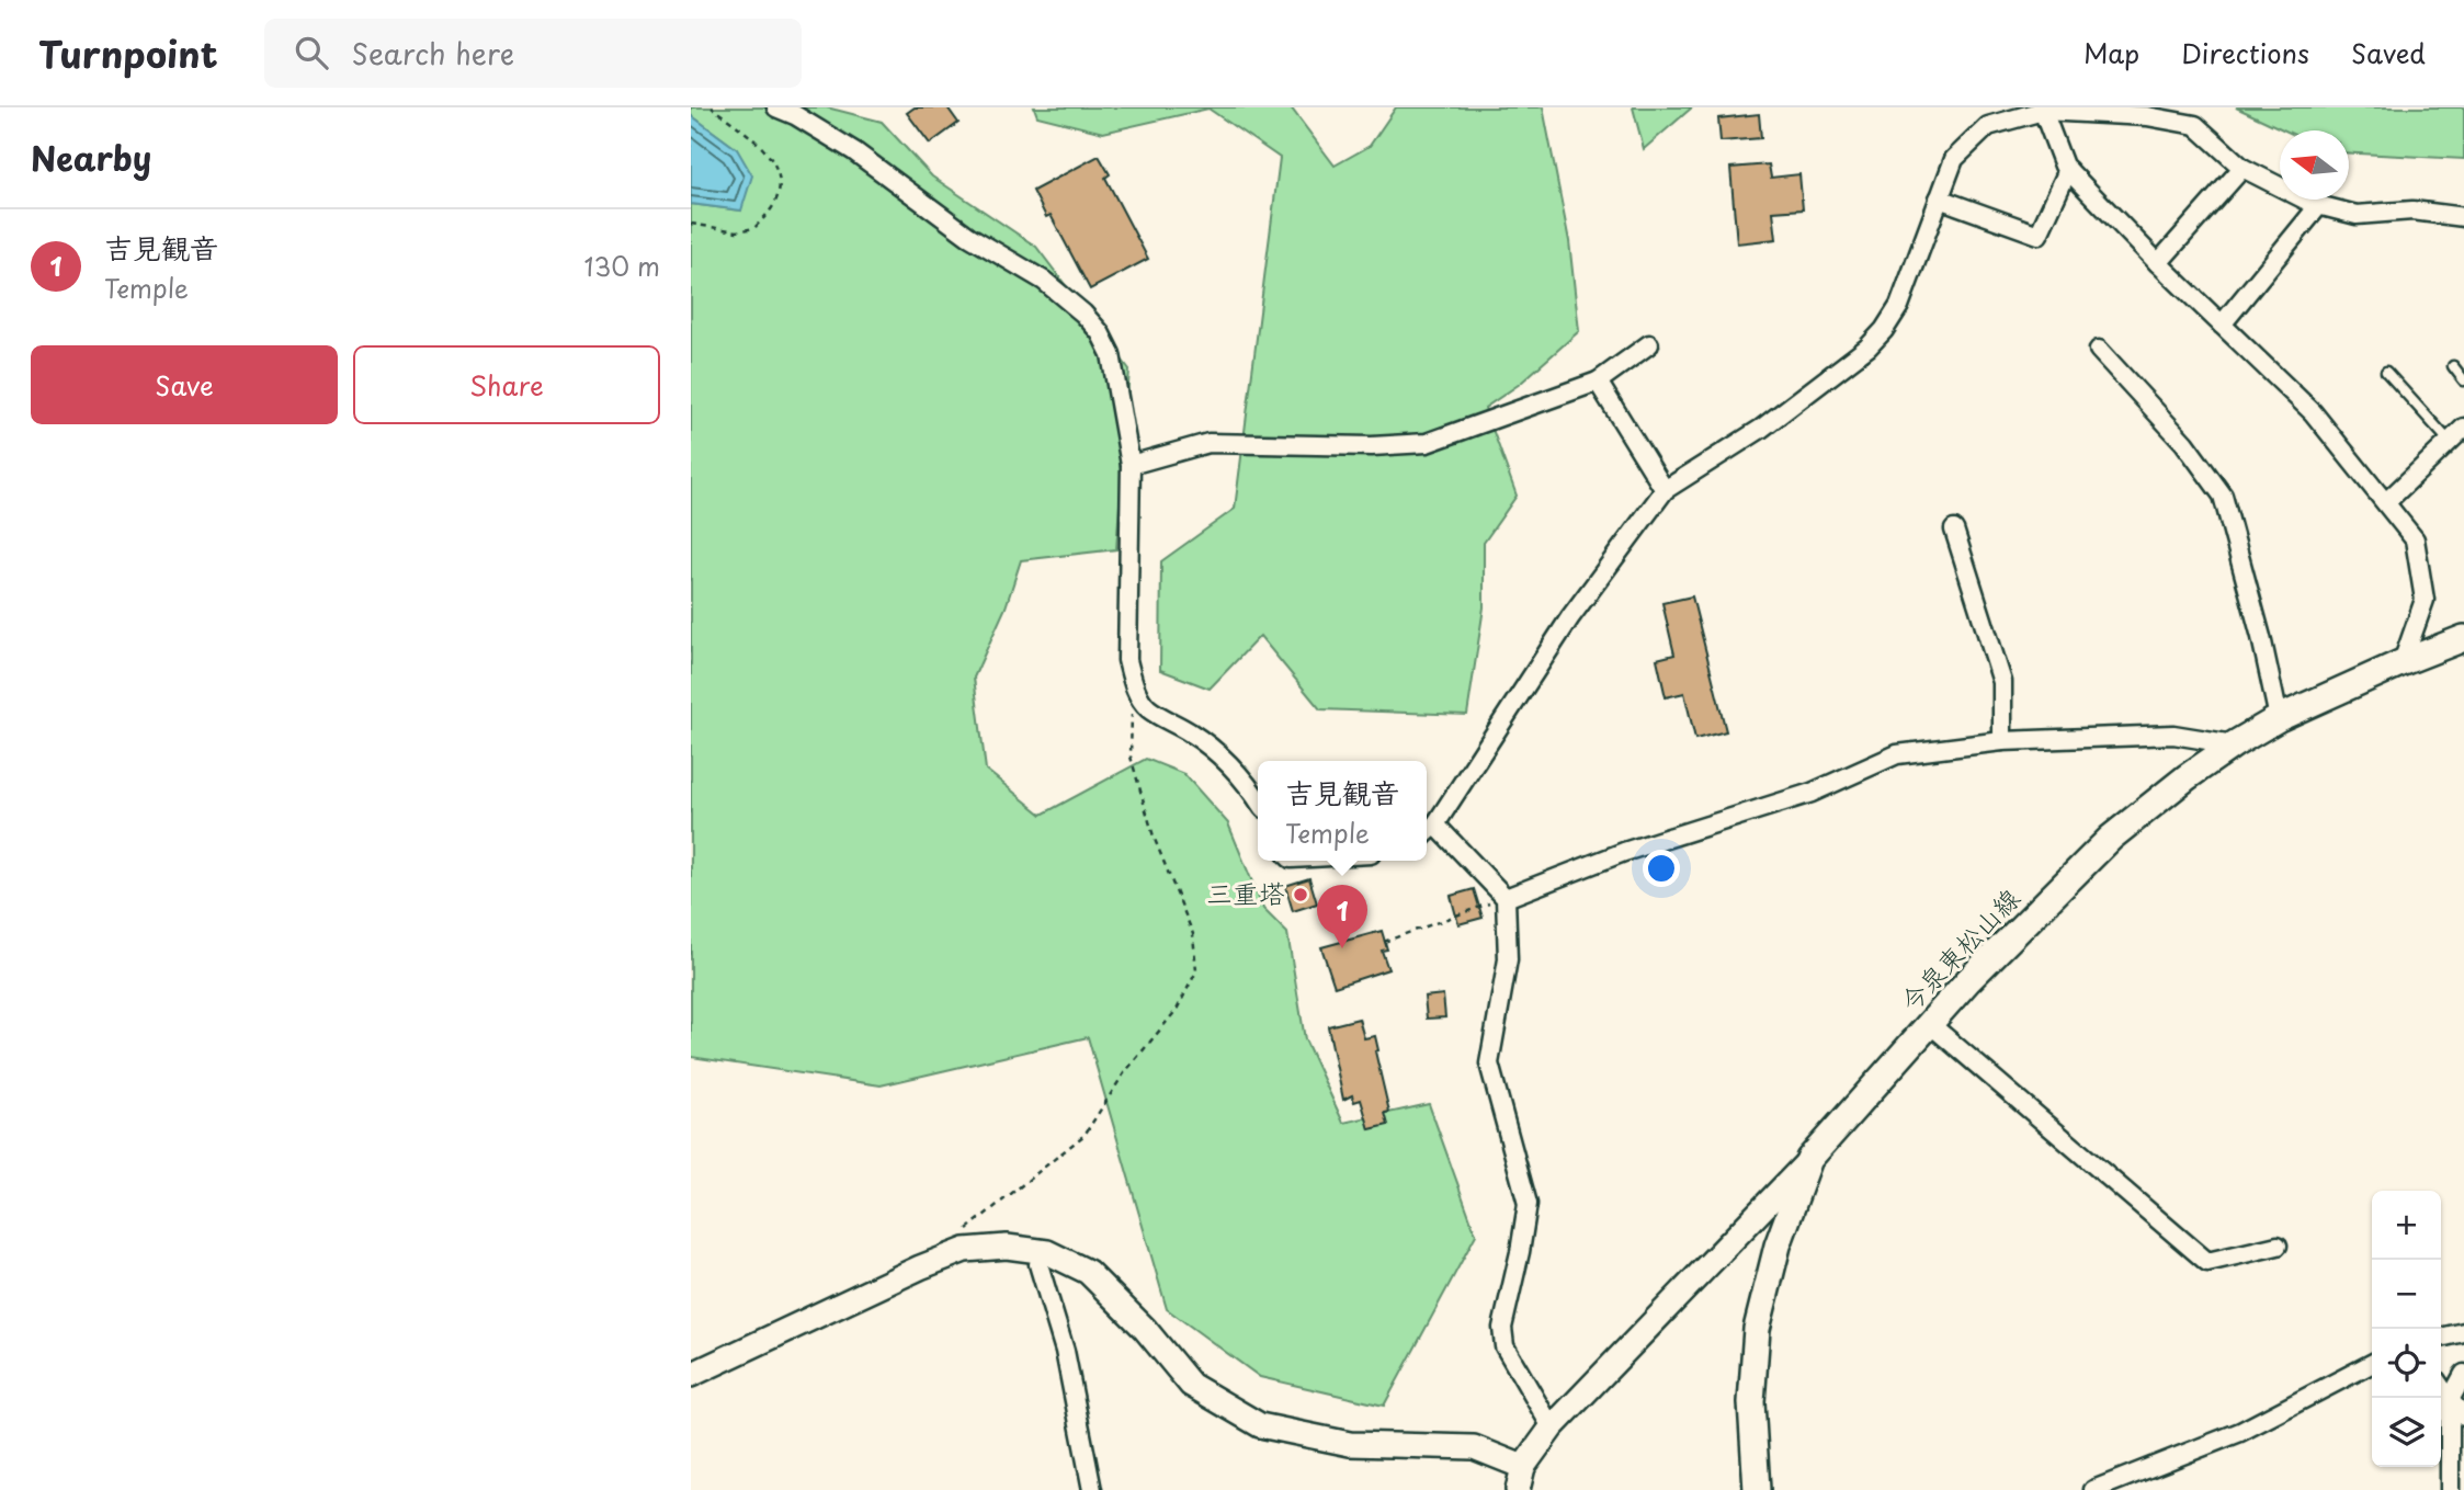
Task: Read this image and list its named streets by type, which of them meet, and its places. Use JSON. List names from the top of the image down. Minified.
{"streets":{"main road":["今泉東松山線"]},"places":["三重塔"],"north":"left","page":{"header":"Turnpoint","search":"Search here","nav":["Map","Directions","Saved"],"heading":"Nearby","list":[{"mark":"1","name":"吉見観音","note":"Temple","value":"130 m"}],"buttons":["Save","Share"],"popup":["吉見観音","Temple"],"pins":"1","map_buttons":["+","−"]}}
